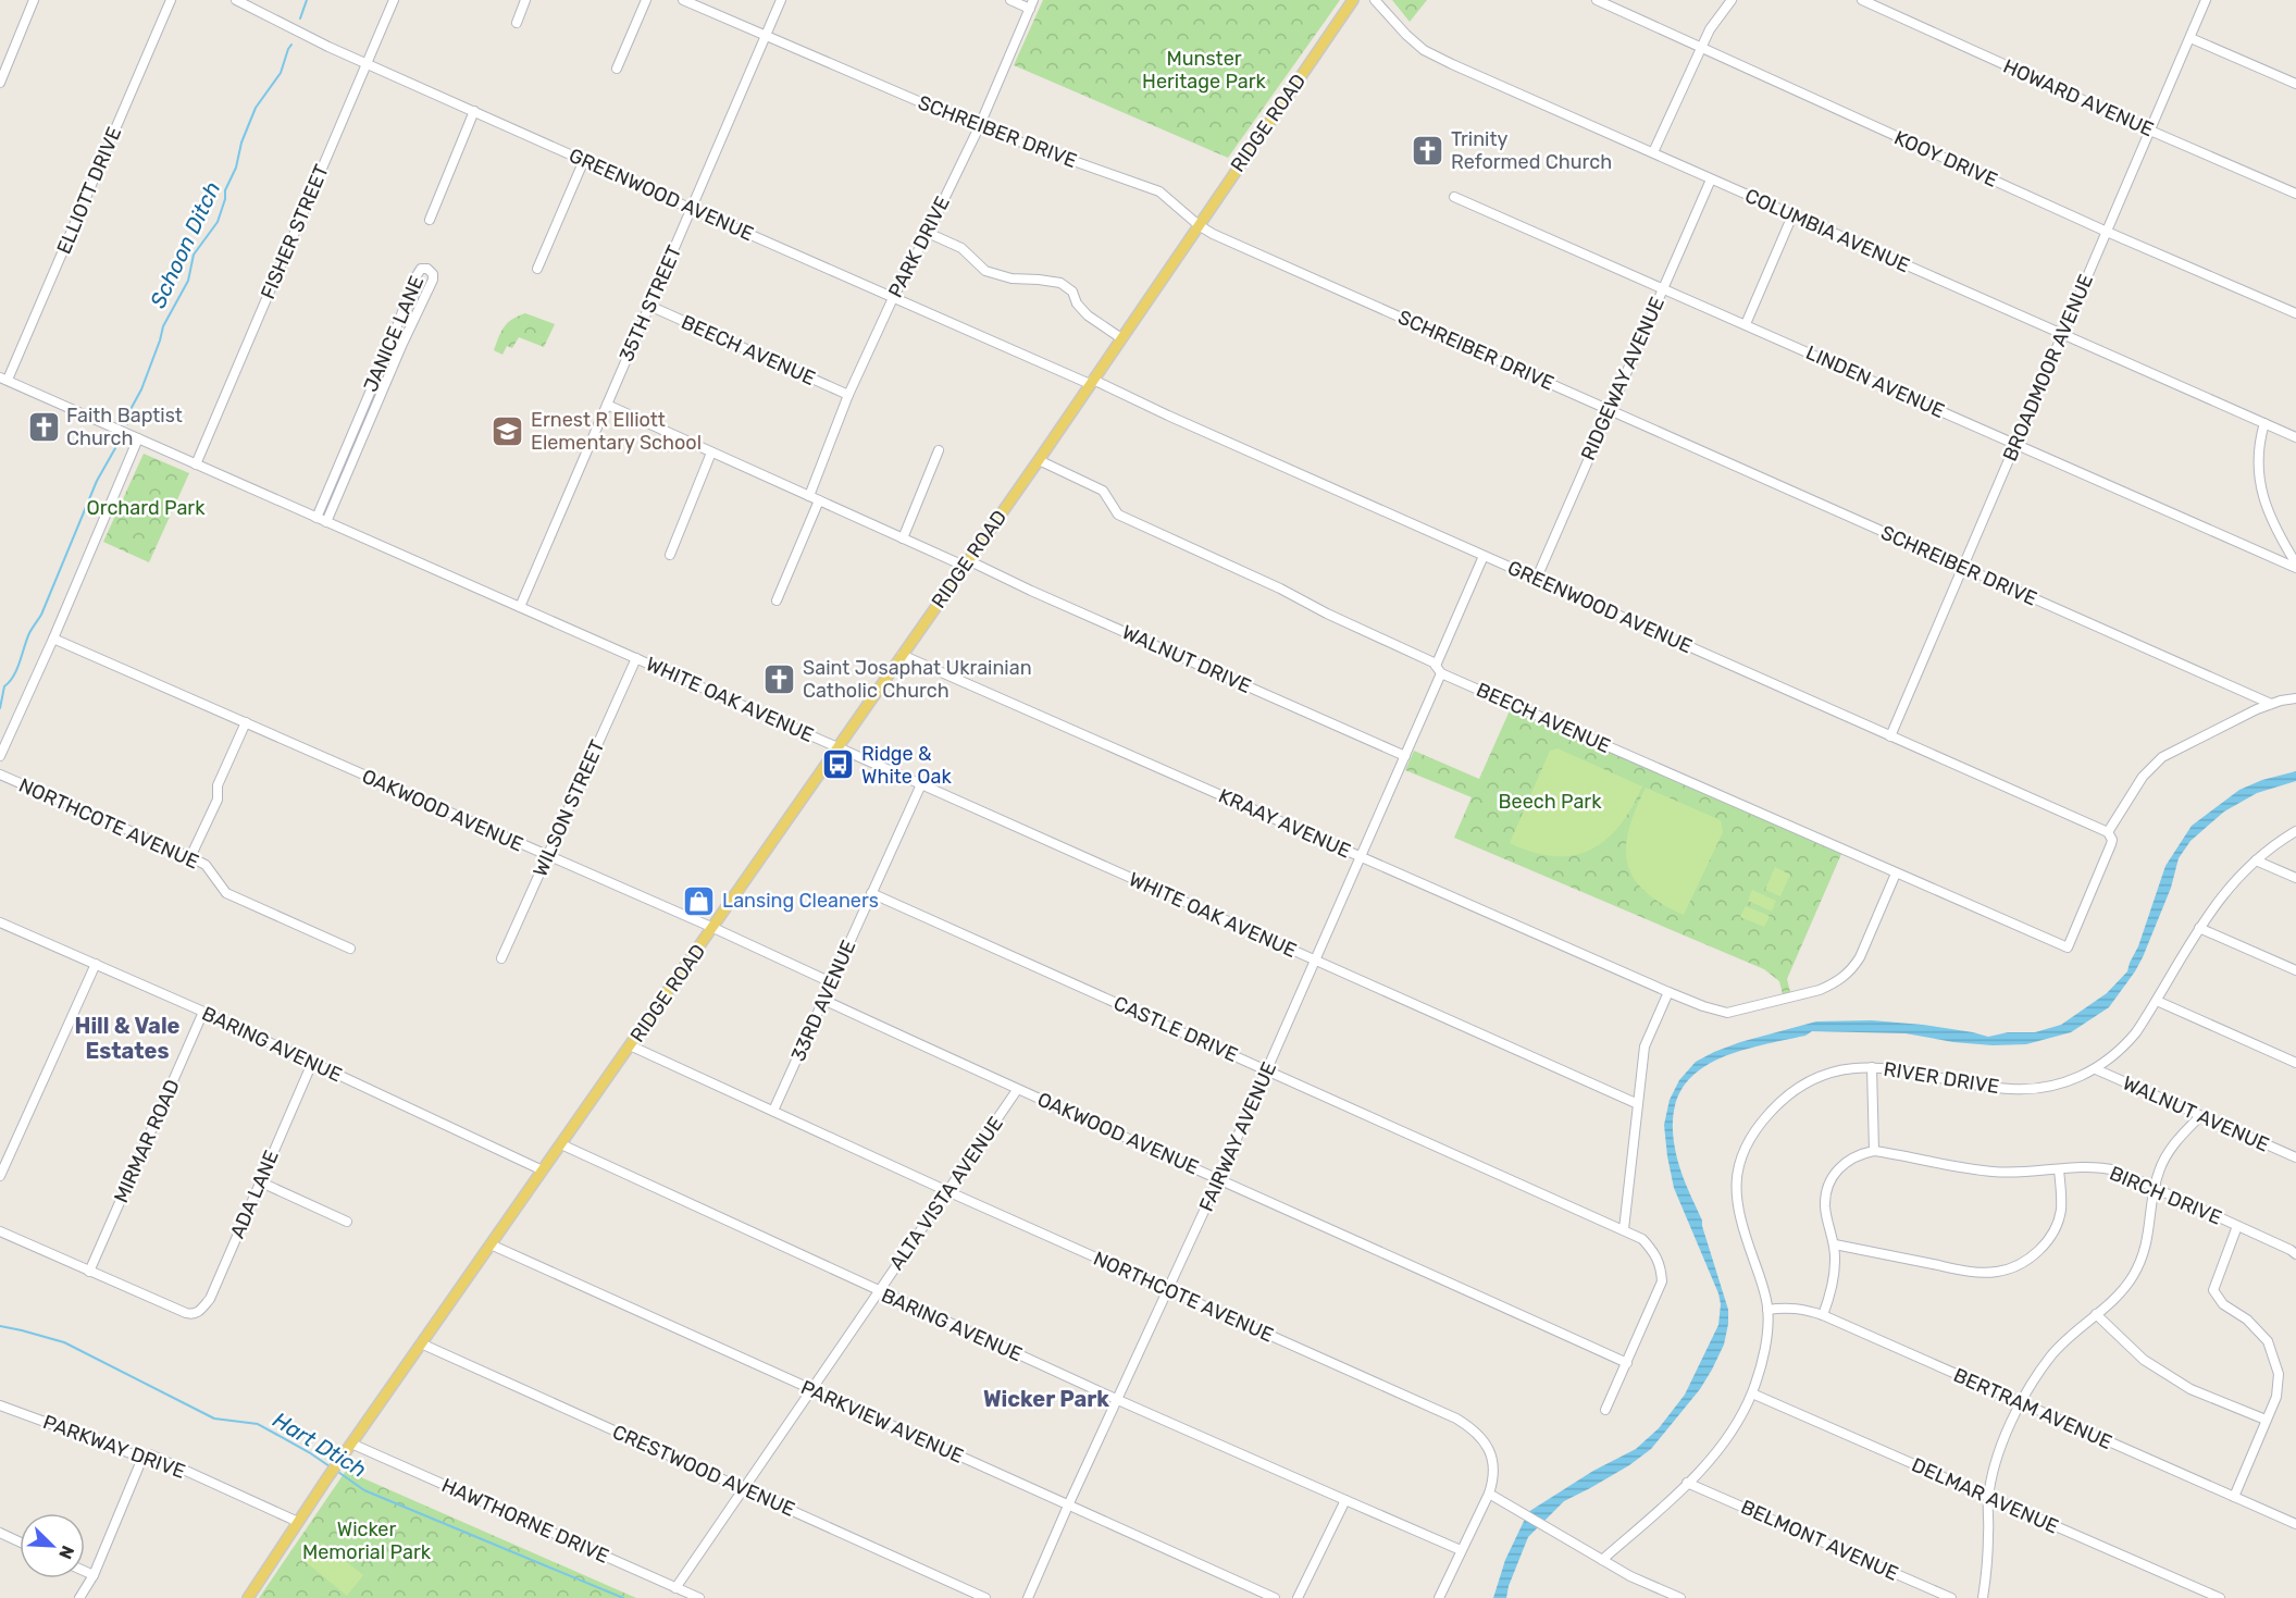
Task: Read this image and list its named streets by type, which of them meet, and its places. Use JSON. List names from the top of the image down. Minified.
{"streets":{"main road":["RIDGE ROAD"],"street":["HOWARD AVENUE","SCHREIBER DRIVE","KOOY DRIVE","ELLIOTT DRIVE","GREENWOOD AVENUE","COLUMBIA AVENUE","FISHER STREET","PARK DRIVE","35TH STREET","JANICE LANE","BEECH AVENUE","BROADMOOR AVENUE","RIDGEWAY AVENUE","LINDEN AVENUE","WALNUT DRIVE","WHITE OAK AVENUE","WILSON STREET","OAKWOOD AVENUE","NORTHCOTE AVENUE","KRAAY AVENUE","33RD AVENUE","CASTLE DRIVE","BARING AVENUE","RIVER DRIVE","WALNUT AVENUE","FAIRWAY AVENUE","MIRMAR ROAD","ALTA VISTA AVENUE","ADA LANE","BIRCH DRIVE","BERTRAM AVENUE","PARKVIEW AVENUE","PARKWAY DRIVE","CRESTWOOD AVENUE","DELMAR AVENUE","HAWTHORNE DRIVE","BELMONT AVENUE"]},"crossings":[["HOWARD AVENUE","BROADMOOR AVENUE"],["RIDGE ROAD","SCHREIBER DRIVE"],["RIDGE ROAD","GREENWOOD AVENUE"],["RIDGE ROAD","BEECH AVENUE"],["RIDGE ROAD","WALNUT DRIVE"],["RIDGE ROAD","WHITE OAK AVENUE"],["RIDGE ROAD","OAKWOOD AVENUE"],["RIDGE ROAD","NORTHCOTE AVENUE"],["RIDGE ROAD","KRAAY AVENUE"],["RIDGE ROAD","BARING AVENUE"],["RIDGE ROAD","PARKVIEW AVENUE"],["RIDGE ROAD","PARKWAY DRIVE"],["RIDGE ROAD","CRESTWOOD AVENUE"],["RIDGE ROAD","HAWTHORNE DRIVE"],["SCHREIBER DRIVE","PARK DRIVE"],["SCHREIBER DRIVE","35TH STREET"],["SCHREIBER DRIVE","BROADMOOR AVENUE"],["SCHREIBER DRIVE","RIDGEWAY AVENUE"],["KOOY DRIVE","BROADMOOR AVENUE"],["ELLIOTT DRIVE","WHITE OAK AVENUE"],["GREENWOOD AVENUE","FISHER STREET"],["GREENWOOD AVENUE","PARK DRIVE"],["GREENWOOD AVENUE","35TH STREET"],["GREENWOOD AVENUE","BEECH AVENUE"],["GREENWOOD AVENUE","BROADMOOR AVENUE"],["GREENWOOD AVENUE","RIDGEWAY AVENUE"],["COLUMBIA AVENUE","BROADMOOR AVENUE"],["COLUMBIA AVENUE","RIDGEWAY AVENUE"],["FISHER STREET","WHITE OAK AVENUE"],["PARK DRIVE","BEECH AVENUE"],["PARK DRIVE","WALNUT DRIVE"],["35TH STREET","BEECH AVENUE"],["35TH STREET","WALNUT DRIVE"],["35TH STREET","WHITE OAK AVENUE"],["JANICE LANE","WHITE OAK AVENUE"],["BEECH AVENUE","FAIRWAY AVENUE"],["BROADMOOR AVENUE","LINDEN AVENUE"],["RIDGEWAY AVENUE","LINDEN AVENUE"],["WALNUT DRIVE","FAIRWAY AVENUE"],["WHITE OAK AVENUE","WILSON STREET"],["WHITE OAK AVENUE","33RD AVENUE"],["WHITE OAK AVENUE","FAIRWAY AVENUE"],["WILSON STREET","OAKWOOD AVENUE"],["OAKWOOD AVENUE","33RD AVENUE"],["OAKWOOD AVENUE","CASTLE DRIVE"],["OAKWOOD AVENUE","FAIRWAY AVENUE"],["OAKWOOD AVENUE","ALTA VISTA AVENUE"],["NORTHCOTE AVENUE","33RD AVENUE"],["NORTHCOTE AVENUE","FAIRWAY AVENUE"],["NORTHCOTE AVENUE","ALTA VISTA AVENUE"],["KRAAY AVENUE","FAIRWAY AVENUE"],["33RD AVENUE","CASTLE DRIVE"],["CASTLE DRIVE","FAIRWAY AVENUE"],["BARING AVENUE","FAIRWAY AVENUE"],["BARING AVENUE","MIRMAR ROAD"],["BARING AVENUE","ALTA VISTA AVENUE"],["BARING AVENUE","ADA LANE"],["RIVER DRIVE","WALNUT AVENUE"],["RIVER DRIVE","BERTRAM AVENUE"],["RIVER DRIVE","DELMAR AVENUE"],["RIVER DRIVE","BELMONT AVENUE"],["FAIRWAY AVENUE","PARKVIEW AVENUE"],["MIRMAR ROAD","ADA LANE"],["ALTA VISTA AVENUE","PARKVIEW AVENUE"],["ALTA VISTA AVENUE","CRESTWOOD AVENUE"],["ALTA VISTA AVENUE","HAWTHORNE DRIVE"]],"districts":["Hill & Vale Estates","Wicker Park"],"water":["Schoon Ditch","Hart Dtich"],"parks":["Munster Heritage Park","Orchard Park","Beech Park","Wicker Memorial Park"],"places":{"church":["Trinity Reformed Church","Faith Baptist Church","Saint Josaphat Ukrainian Catholic Church"],"school or university":["Ernest R Elliott Elementary School"],"bus stop":["Ridge & White Oak"],"shop":["Lansing Cleaners"]},"north":"bottom right"}
